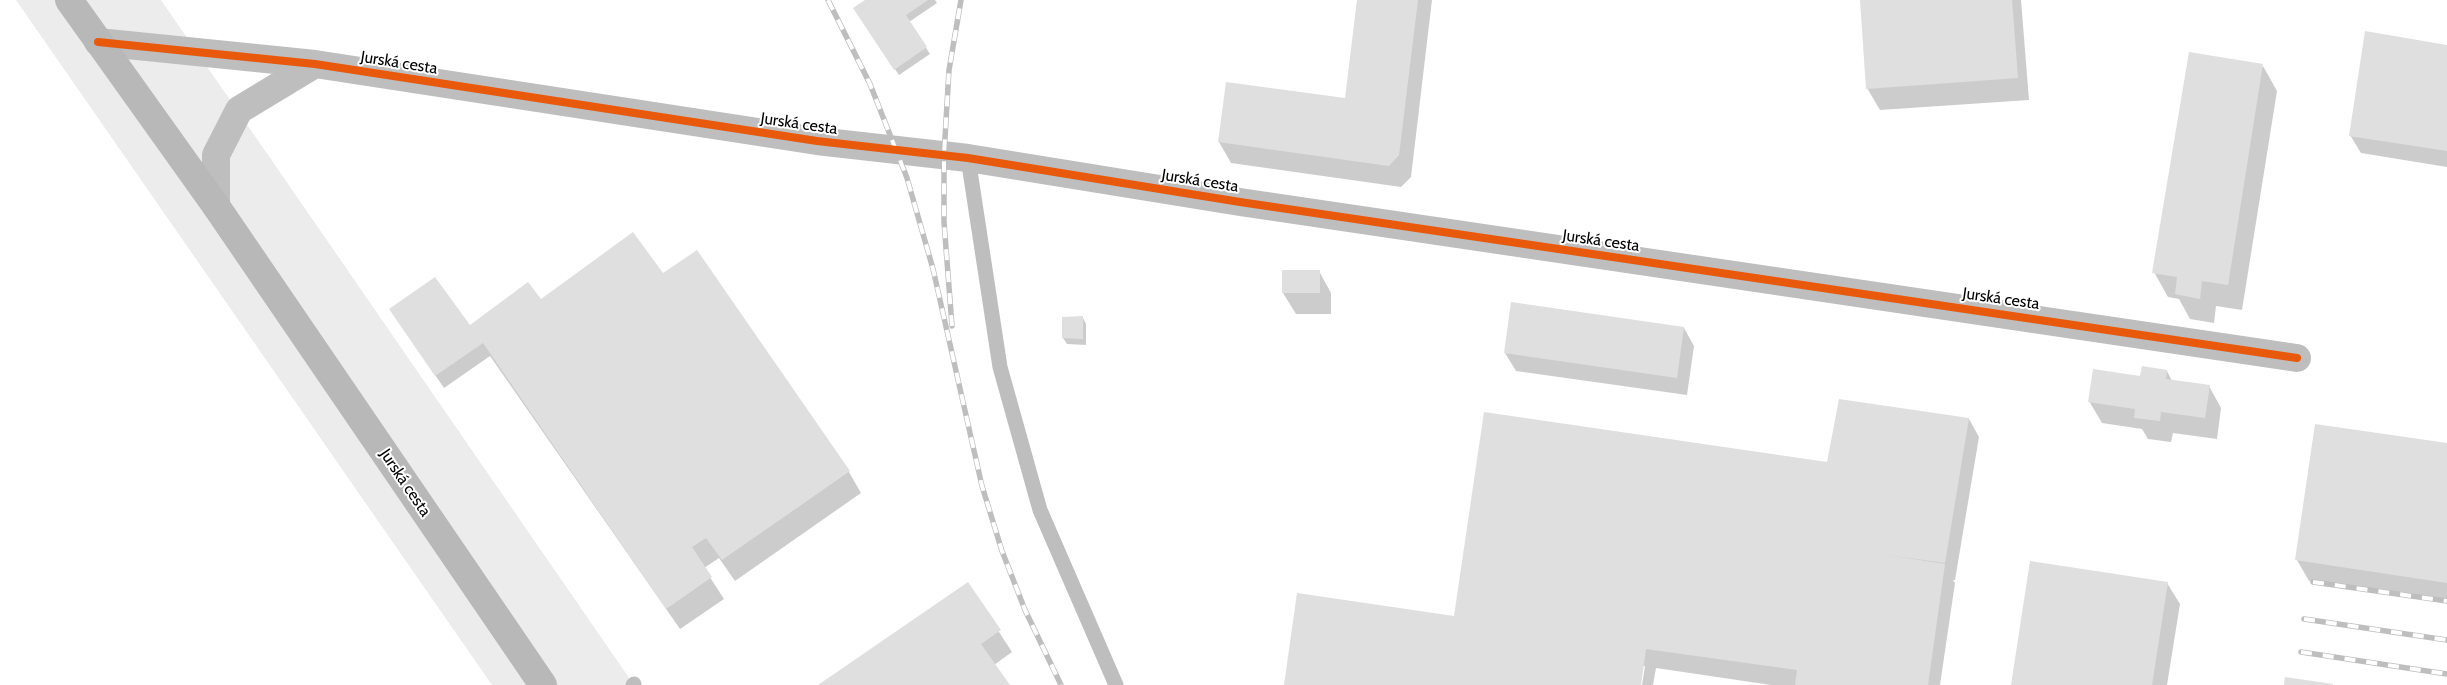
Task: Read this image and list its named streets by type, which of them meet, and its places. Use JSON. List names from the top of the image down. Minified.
{"streets":{"street":["Jurská cesta"]}}
